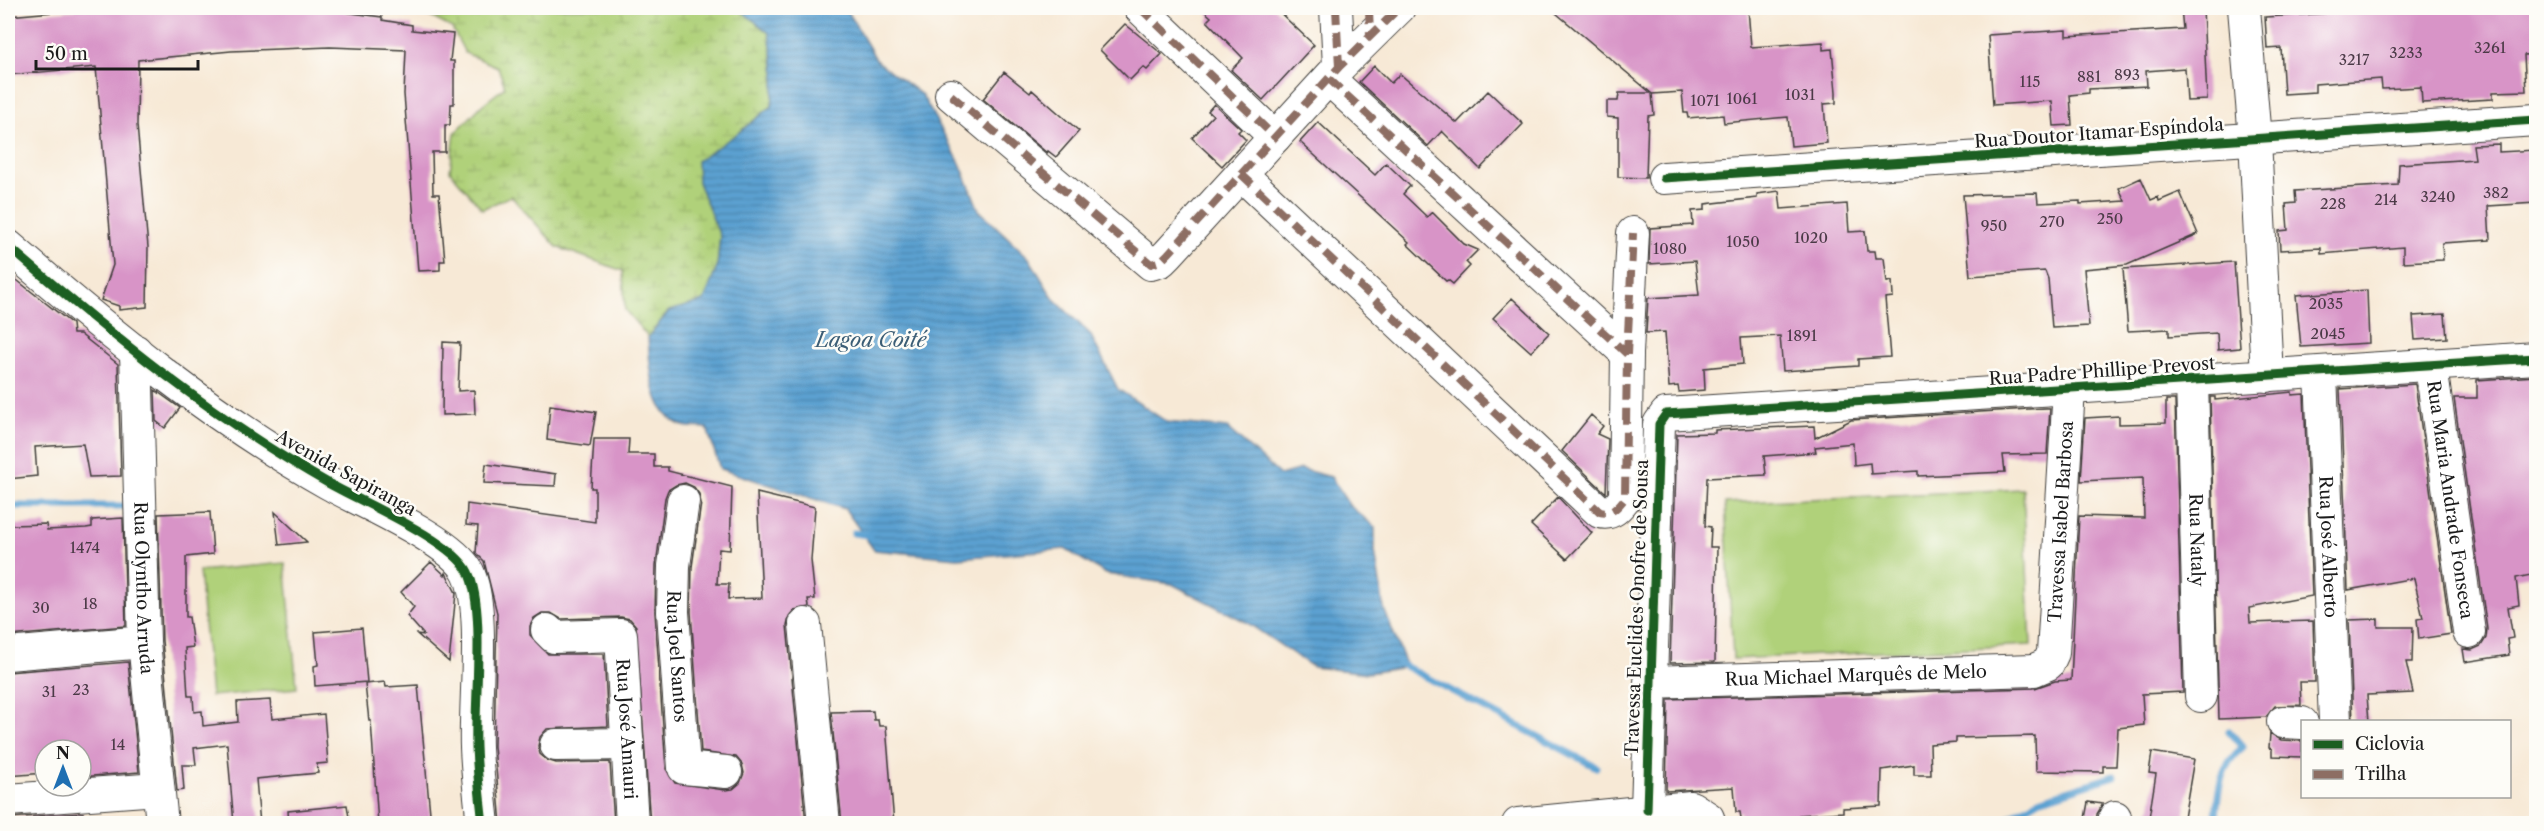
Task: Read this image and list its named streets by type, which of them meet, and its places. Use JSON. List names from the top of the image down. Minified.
{"streets":{"street":["Rua Doutor Itamar Espíndola","Rua Padre Phillipe Prevost","Avenida Sapiranga","Rua Maria Andrade Fonseca","Travessa Isabel Barbosa","Rua Nataly","Rua José Alberto","Rua Olyntho Arruda","Travessa Euclides Onofre de Sousa","Rua Joel Santos","Rua Michael Marquês de Melo","Rua José Amauri"]},"crossings":[["Rua Padre Phillipe Prevost","Rua Maria Andrade Fonseca"],["Rua Padre Phillipe Prevost","Travessa Isabel Barbosa"],["Rua Padre Phillipe Prevost","Rua Nataly"],["Rua Padre Phillipe Prevost","Rua José Alberto"],["Rua Padre Phillipe Prevost","Travessa Euclides Onofre de Sousa"],["Avenida Sapiranga","Rua Olyntho Arruda"],["Travessa Isabel Barbosa","Rua Michael Marquês de Melo"],["Travessa Euclides Onofre de Sousa","Rua Michael Marquês de Melo"]],"water":["Lagoa Coité"],"house_numbers":["3261","3233","3217","893","881","115","1031","1061","1071","382","3240","214","228","250","270","950","1020","1050","1080","2035","2045","1891","1474","18","30","23","31","14"],"legend":["Ciclovia","Trilha"],"scale_bar":"50 m","north":"top"}
